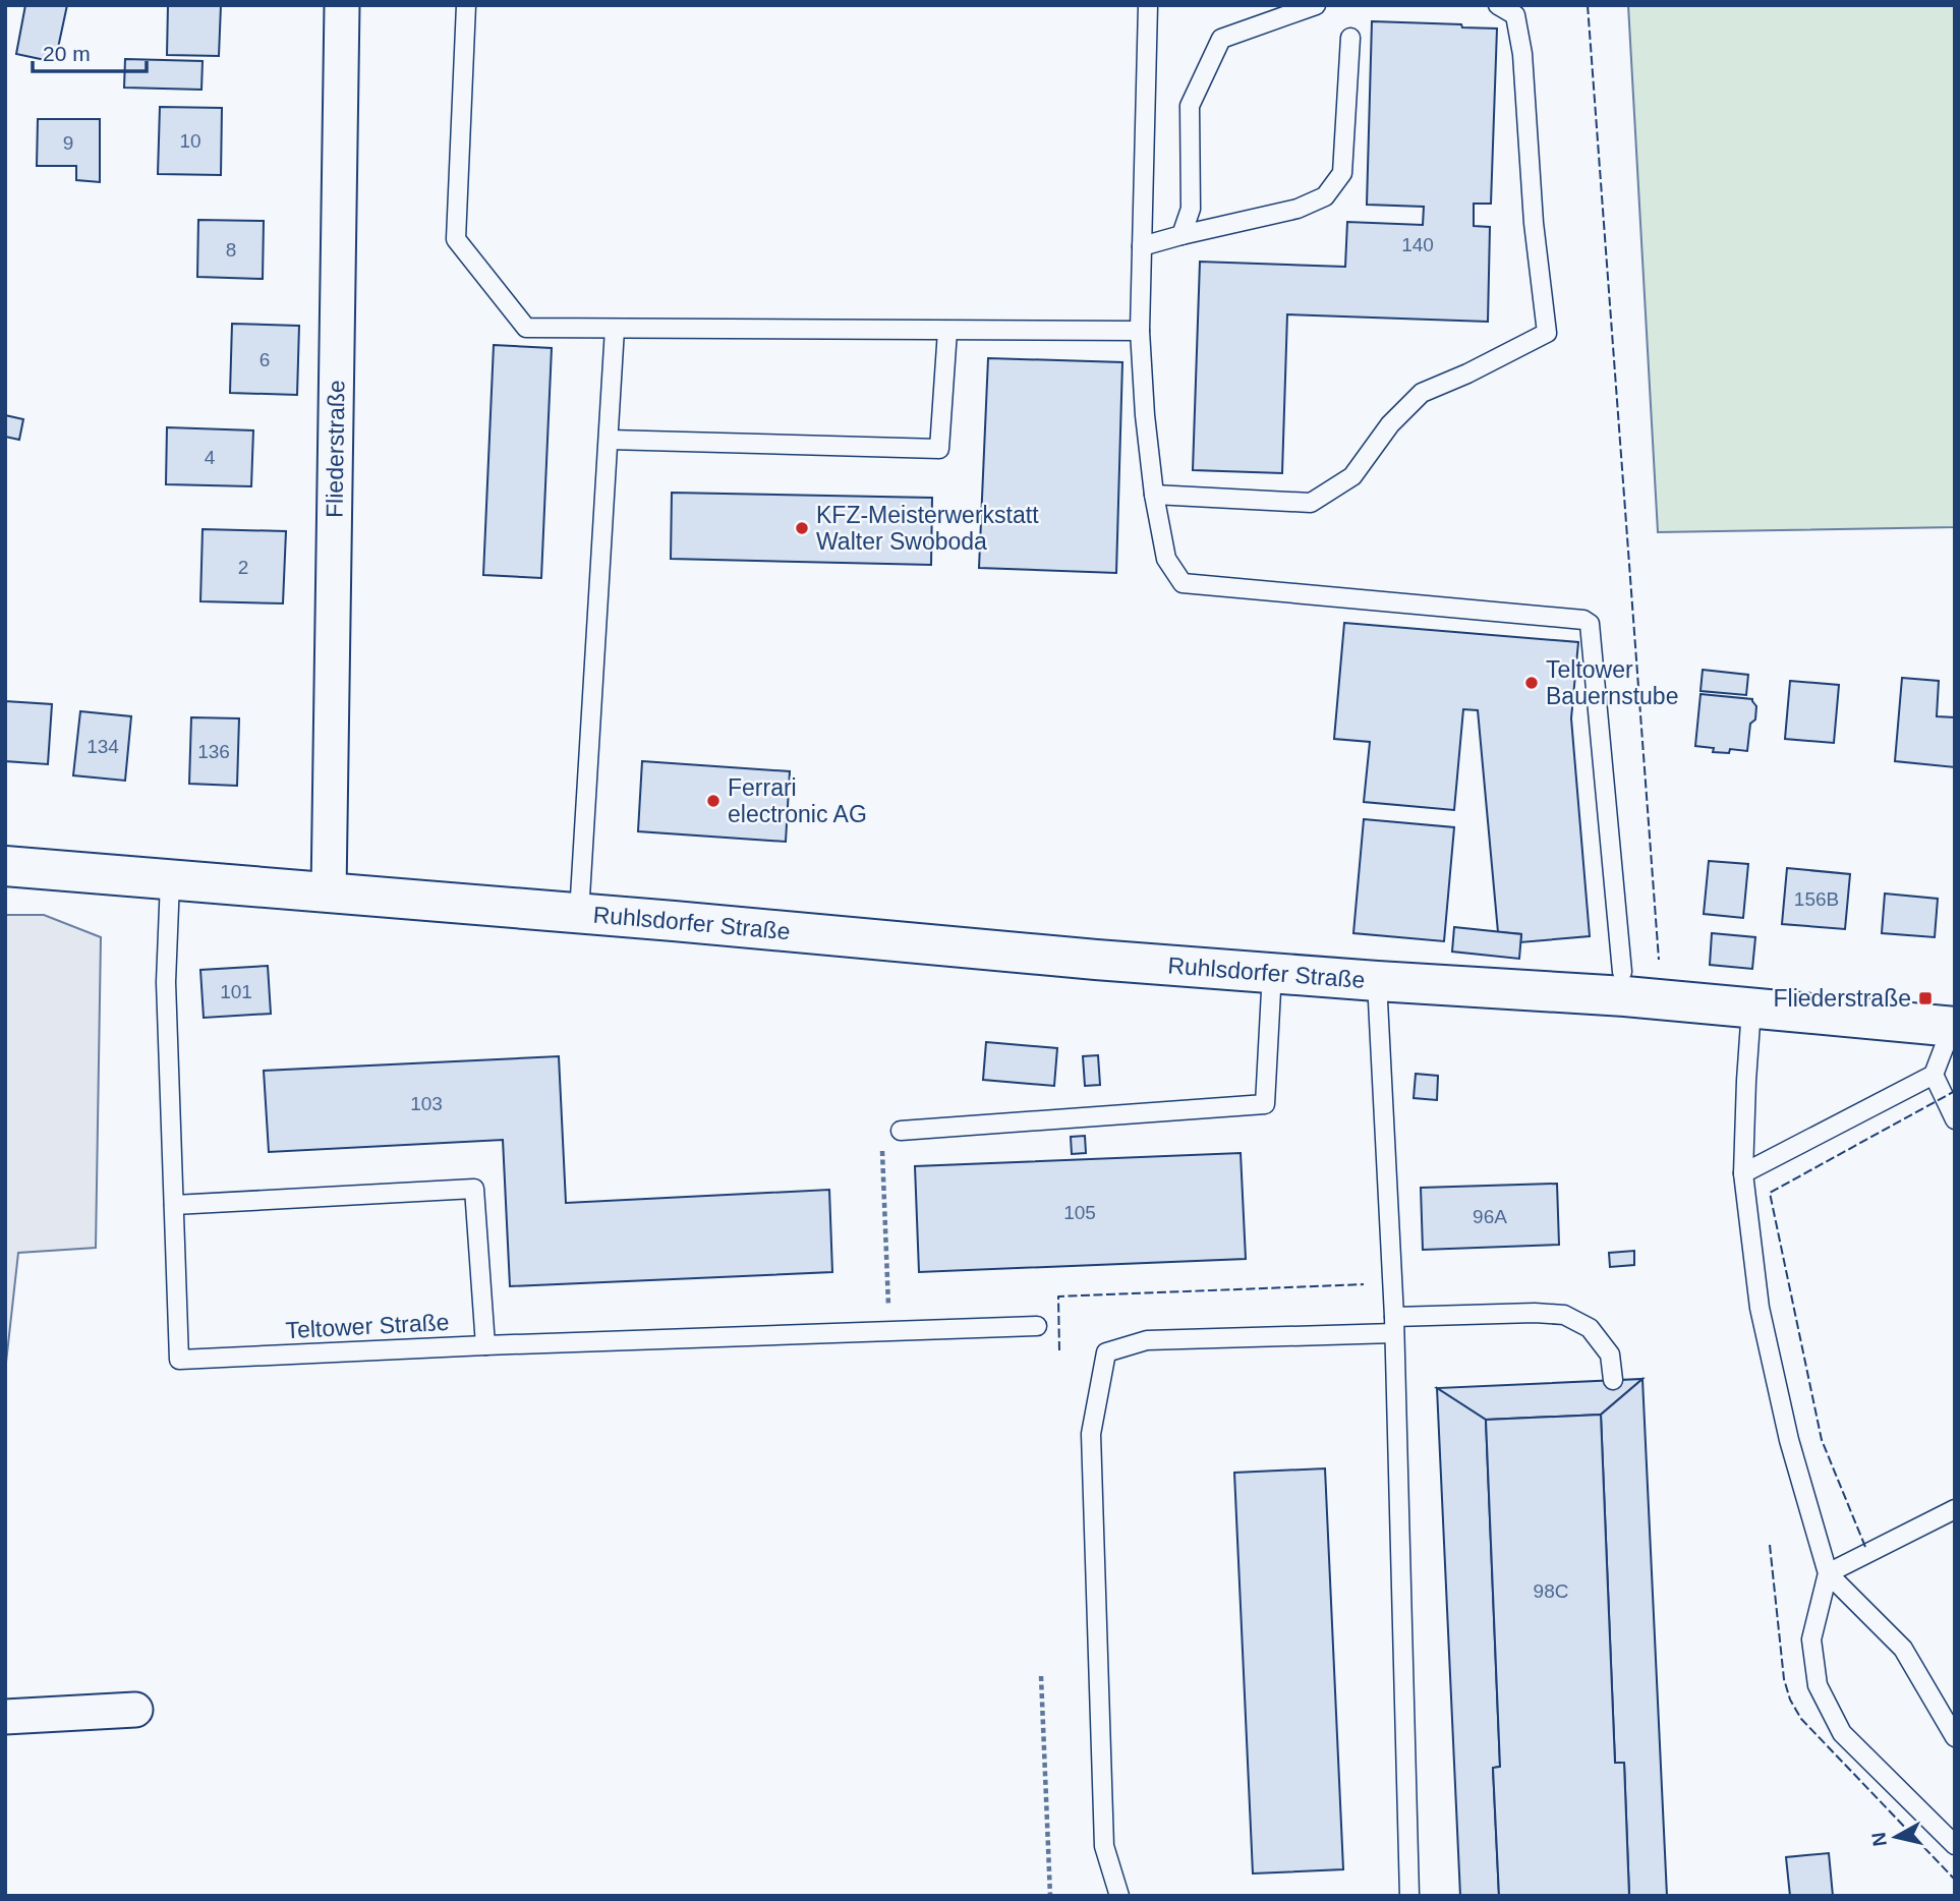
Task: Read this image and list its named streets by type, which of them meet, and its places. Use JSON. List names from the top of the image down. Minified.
{"streets":{"main road":["Ruhlsdorfer Straße"],"street":["Fliederstraße"],"lane":["Teltower Straße"]},"crossings":[["Fliederstraße","Ruhlsdorfer Straße"],["Ruhlsdorfer Straße","Teltower Straße"]],"places":{"other":["KFZ-Meisterwerkstatt Walter Swoboda","Teltower Bauernstube","Ferrari electronic AG"],"transit":["Fliederstraße"]},"house_numbers":["10","9","140","8","6","4","2","134","136","156B","101","103","105","96A","98C"],"scale_bar":"20 m","north":"left"}
